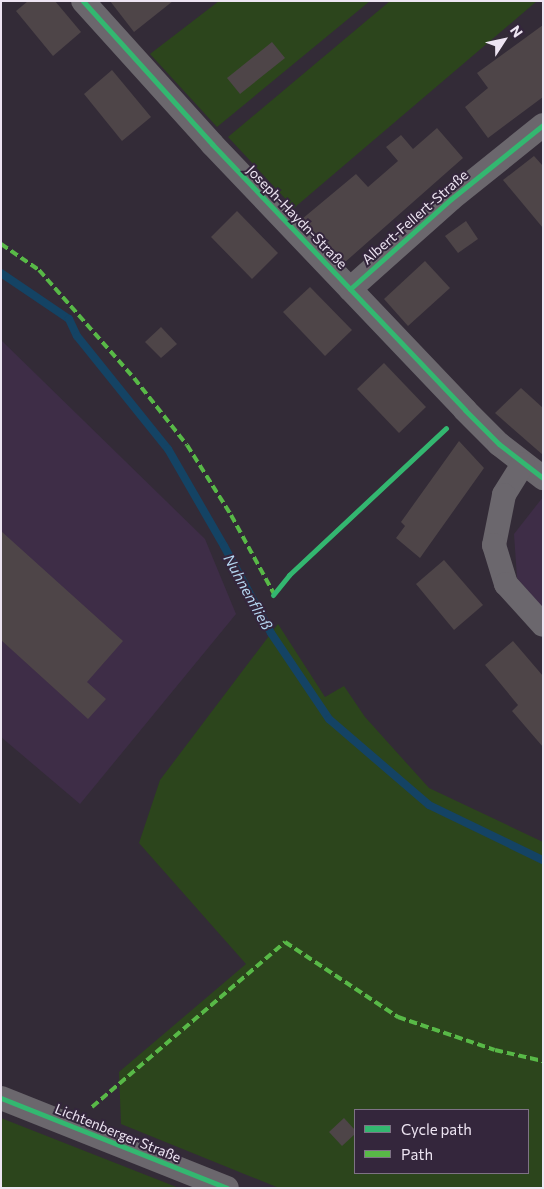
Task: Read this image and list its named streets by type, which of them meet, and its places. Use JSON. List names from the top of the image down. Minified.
{"streets":{"street":["Joseph-Haydn-Straße","Albert-Fellert-Straße","Lichtenberger Straße"]},"crossings":[["Joseph-Haydn-Straße","Albert-Fellert-Straße"]],"water":["Nuhnenfließ"],"legend":["Cycle path","Path"],"north":"top right"}
